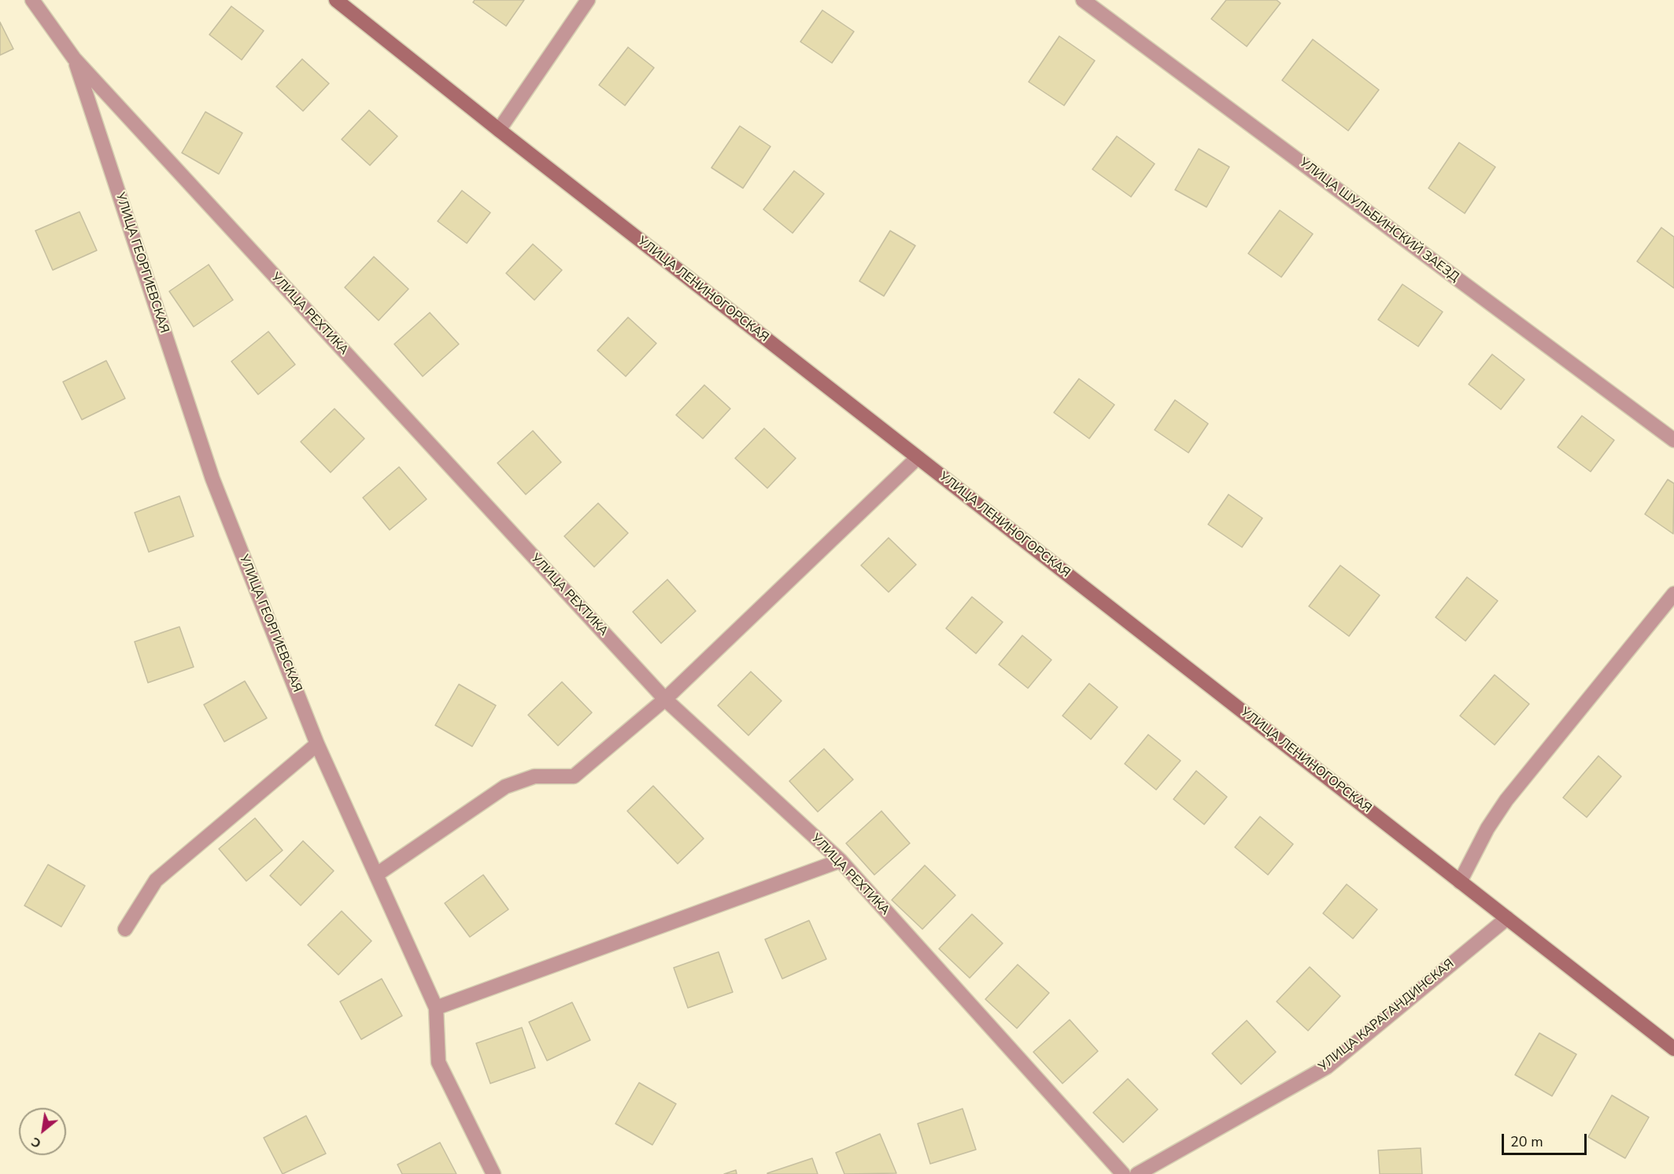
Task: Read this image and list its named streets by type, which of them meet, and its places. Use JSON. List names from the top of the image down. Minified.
{"streets":{"street":["УЛИЦА ШУЛЬБИНСКИЙ ЗАЕЗД","УЛИЦА ГЕОРГИЕВСКАЯ","УЛИЦА ЛЕНИНОГОРСКАЯ","УЛИЦА РЕХТИКА","УЛИЦА КАРАГАНДИНСКАЯ"]},"crossings":[["УЛИЦА ГЕОРГИЕВСКАЯ","УЛИЦА РЕХТИКА"],["УЛИЦА ЛЕНИНОГОРСКАЯ","УЛИЦА КАРАГАНДИНСКАЯ"]],"scale_bar":"20 m","north":"bottom left"}
